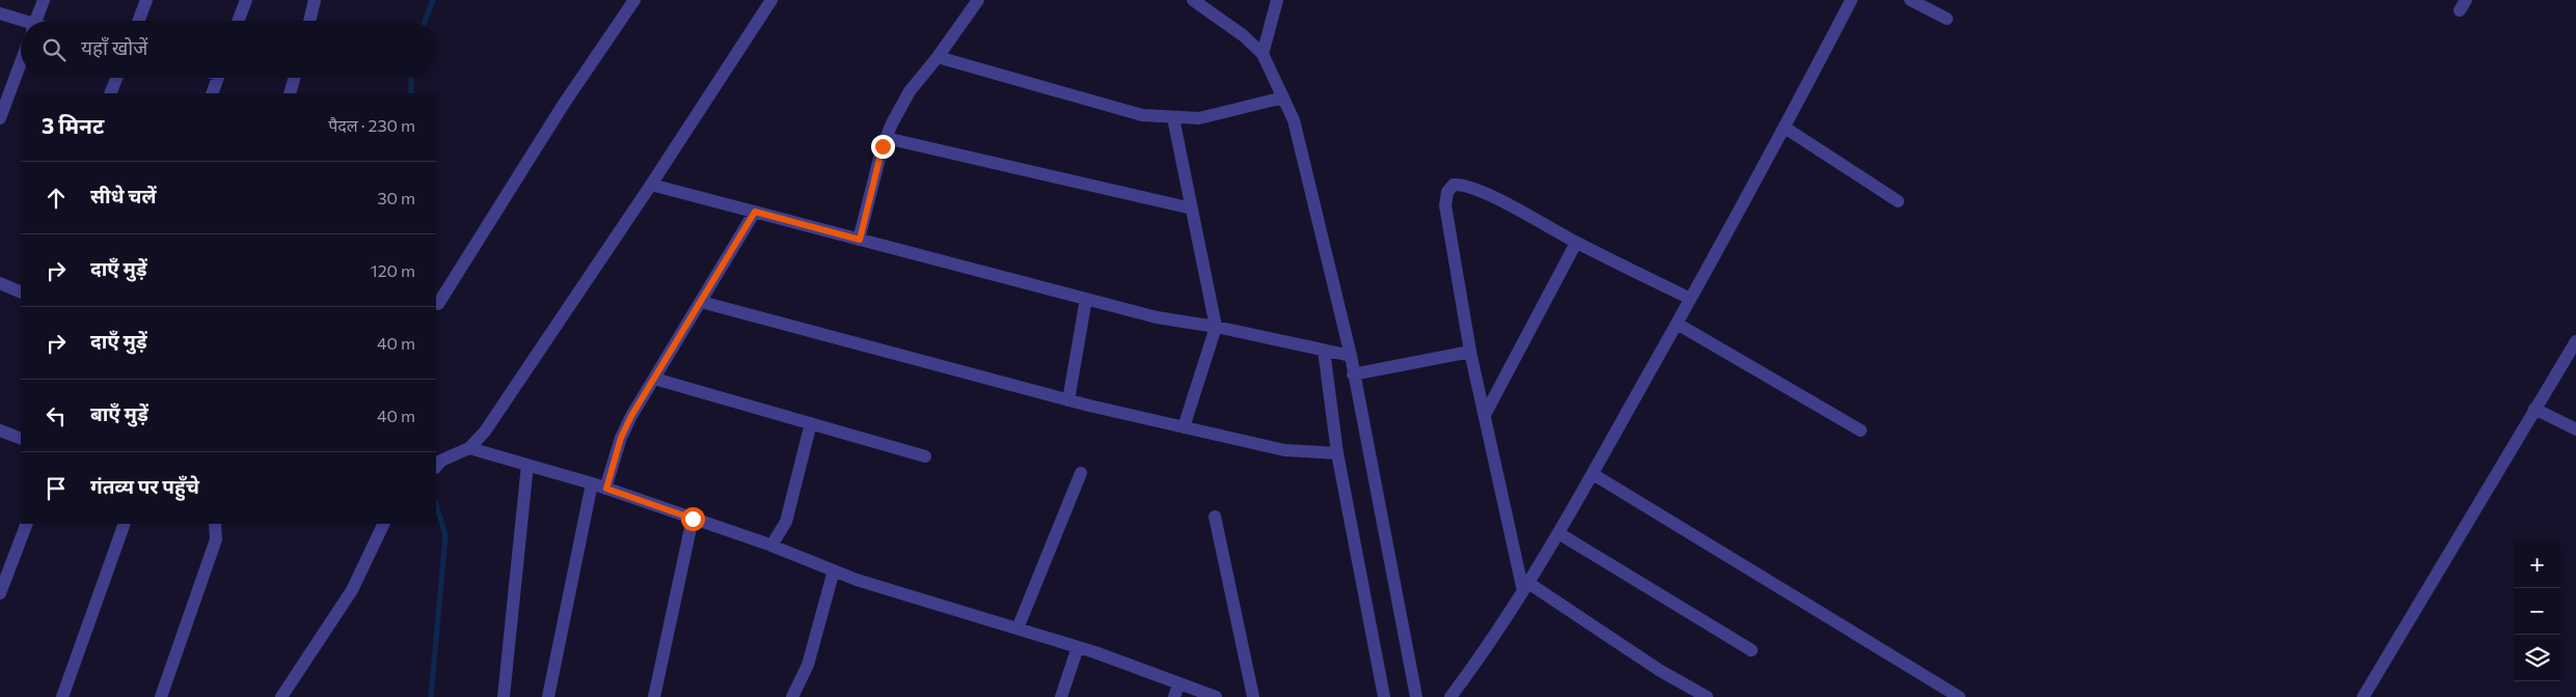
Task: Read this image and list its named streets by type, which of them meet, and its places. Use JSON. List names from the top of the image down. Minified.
{"page":{"search":"यहाँ खोजें","heading":["3 मिनट","पैदल · 230 m"],"list":[["सीधे चलें","30 m"],["दाएँ मुड़ें","120 m"],["दाएँ मुड़ें","40 m"],["बाएँ मुड़ें","40 m"],"गंतव्य पर पहुँचे"],"map_buttons":["+","−"]}}
